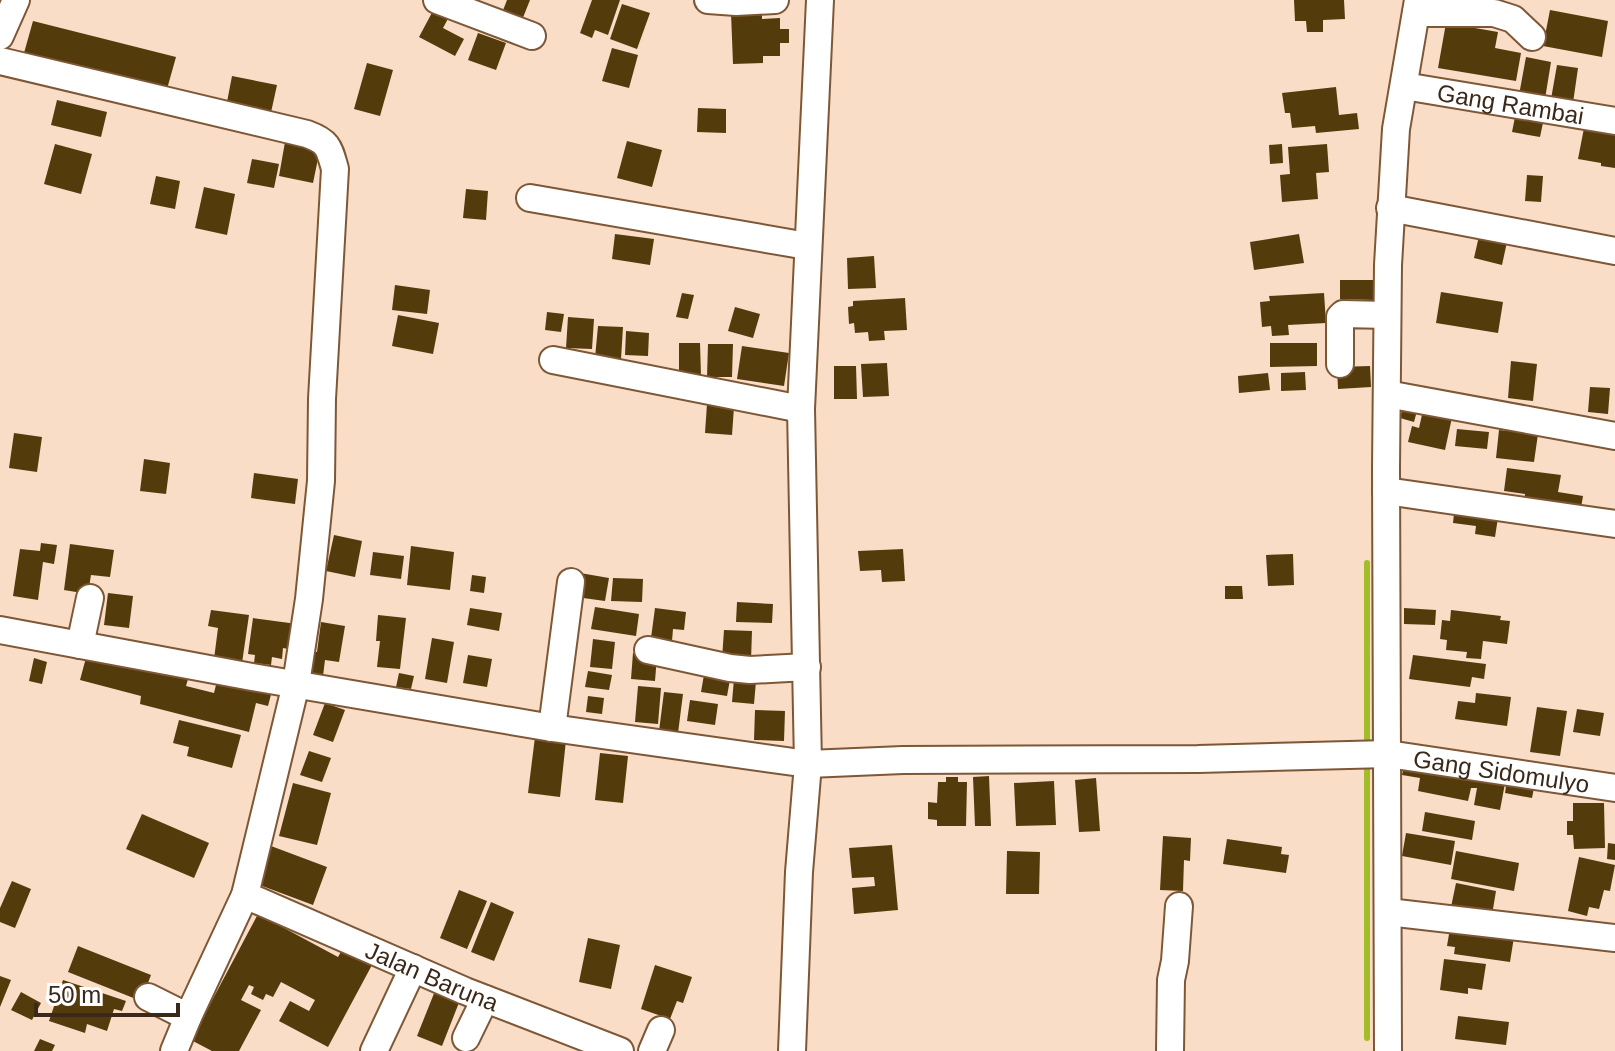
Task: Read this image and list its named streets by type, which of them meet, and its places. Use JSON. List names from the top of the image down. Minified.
{"streets":{"street":["Gang Rambai","Gang Sidomulyo","Jalan Baruna"]},"scale_bar":"50 m"}
